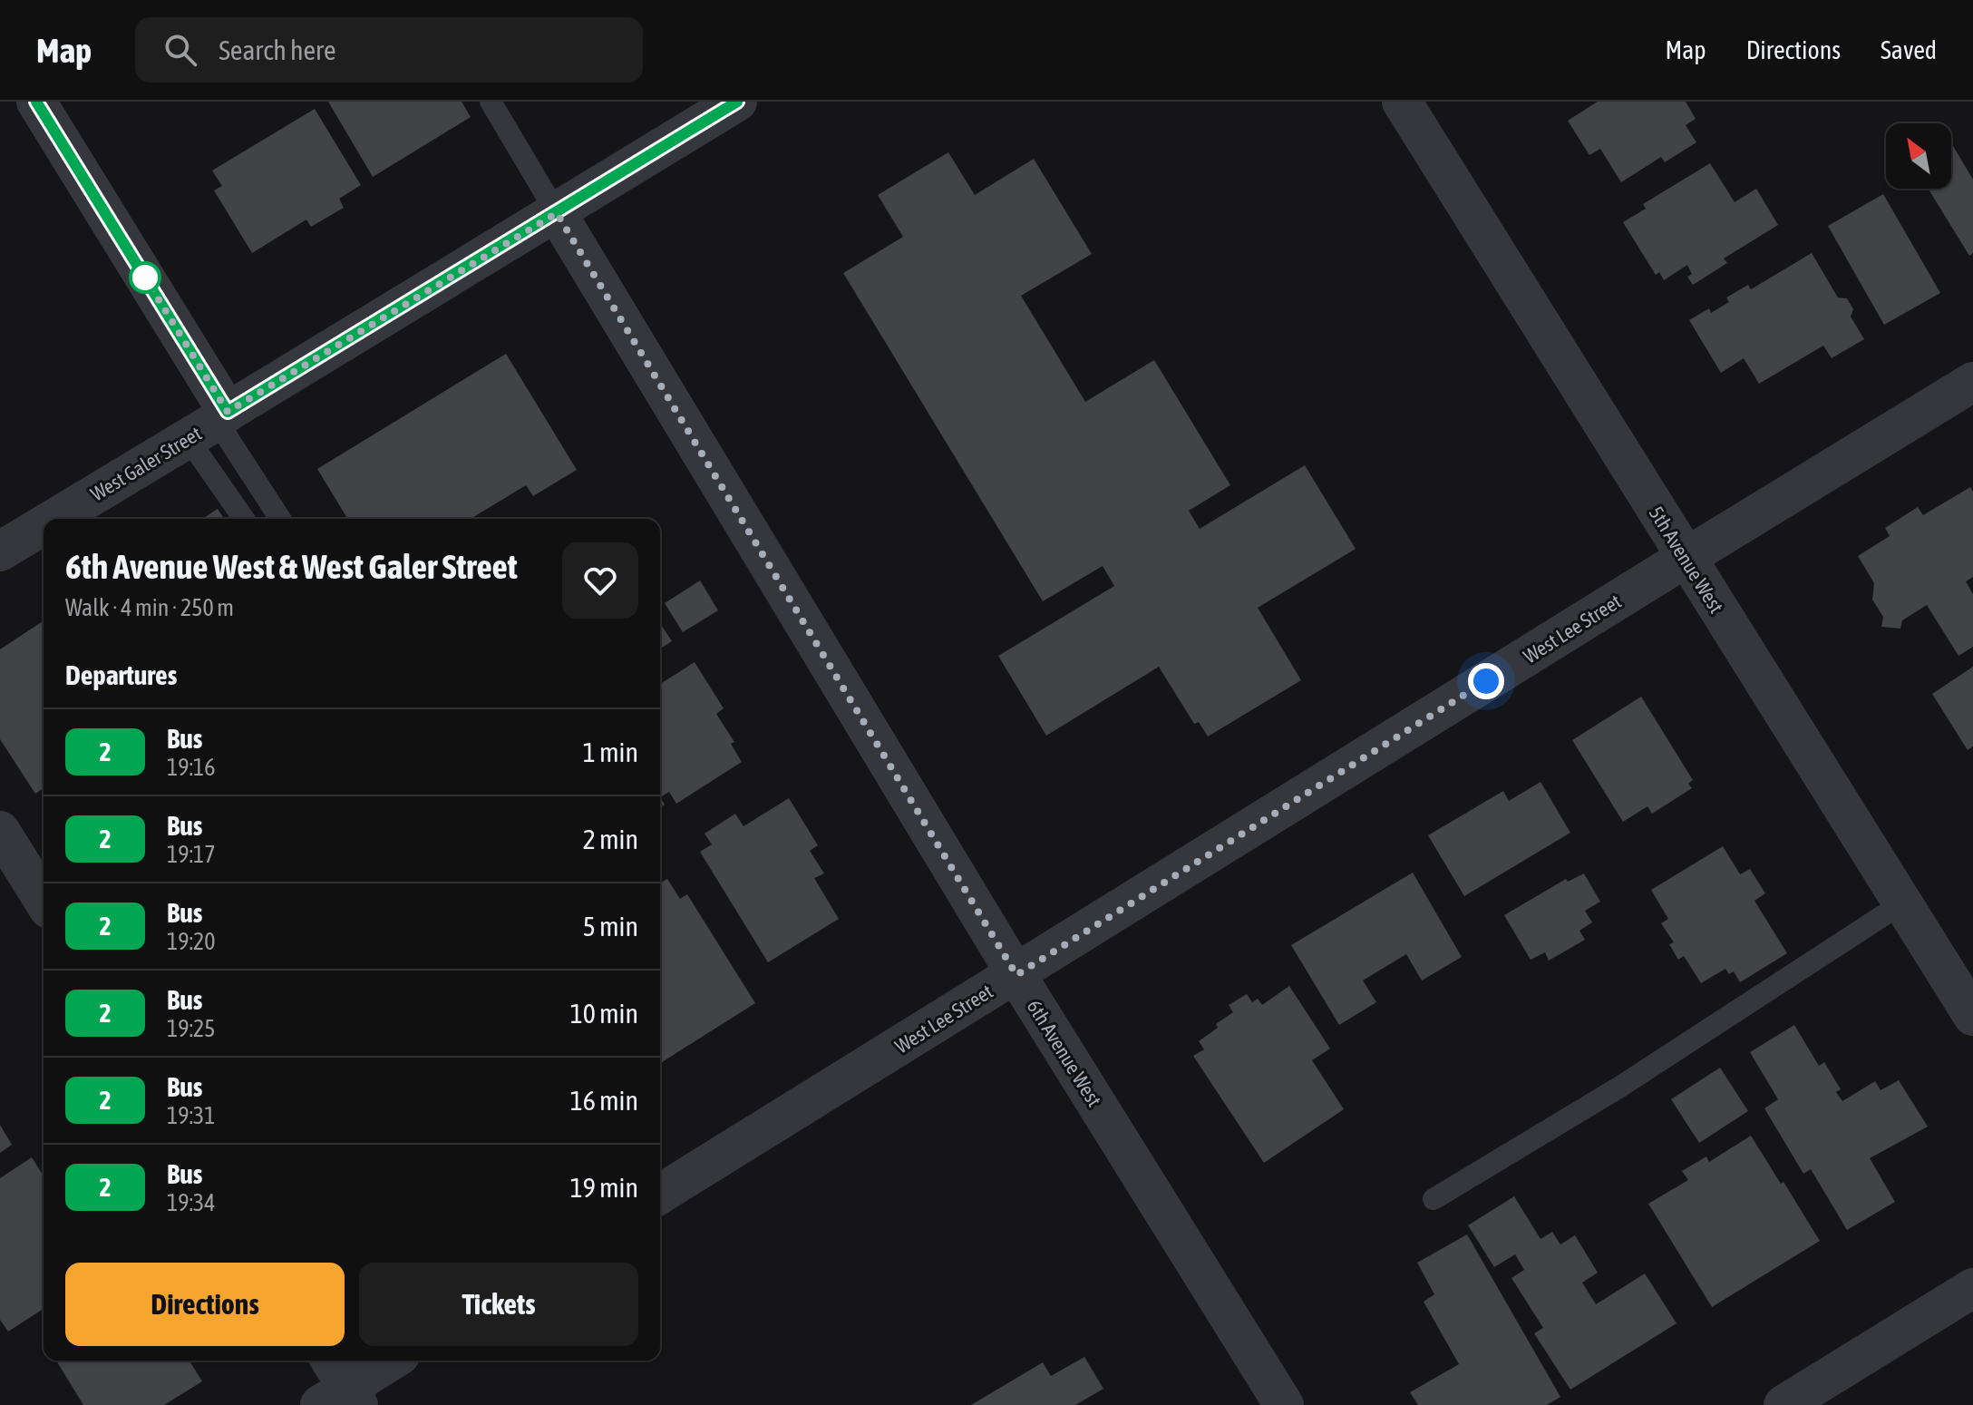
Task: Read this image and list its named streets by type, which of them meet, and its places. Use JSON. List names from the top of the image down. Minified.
{"streets":{"street":["West Galer Street","5th Avenue West","West Lee Street","6th Avenue West"]},"crossings":[["West Galer Street","6th Avenue West"],["5th Avenue West","West Lee Street"],["West Lee Street","6th Avenue West"]],"lines":["bus line 2"],"north":"top left","page":{"header":"Map","search":"Search here","nav":["Map","Directions","Saved"],"heading":[["6th Avenue West & West Galer Street","Walk · 4 min · 250 m"],"Departures"],"list":[{"mark":"2","name":"Bus","note":"19:16","value":"1 min"},{"mark":"2","name":"Bus","note":"19:17","value":"2 min"},{"mark":"2","name":"Bus","note":"19:20","value":"5 min"},{"mark":"2","name":"Bus","note":"19:25","value":"10 min"},{"mark":"2","name":"Bus","note":"19:31","value":"16 min"},{"mark":"2","name":"Bus","note":"19:34","value":"19 min"}],"buttons":["Directions","Tickets"]}}
